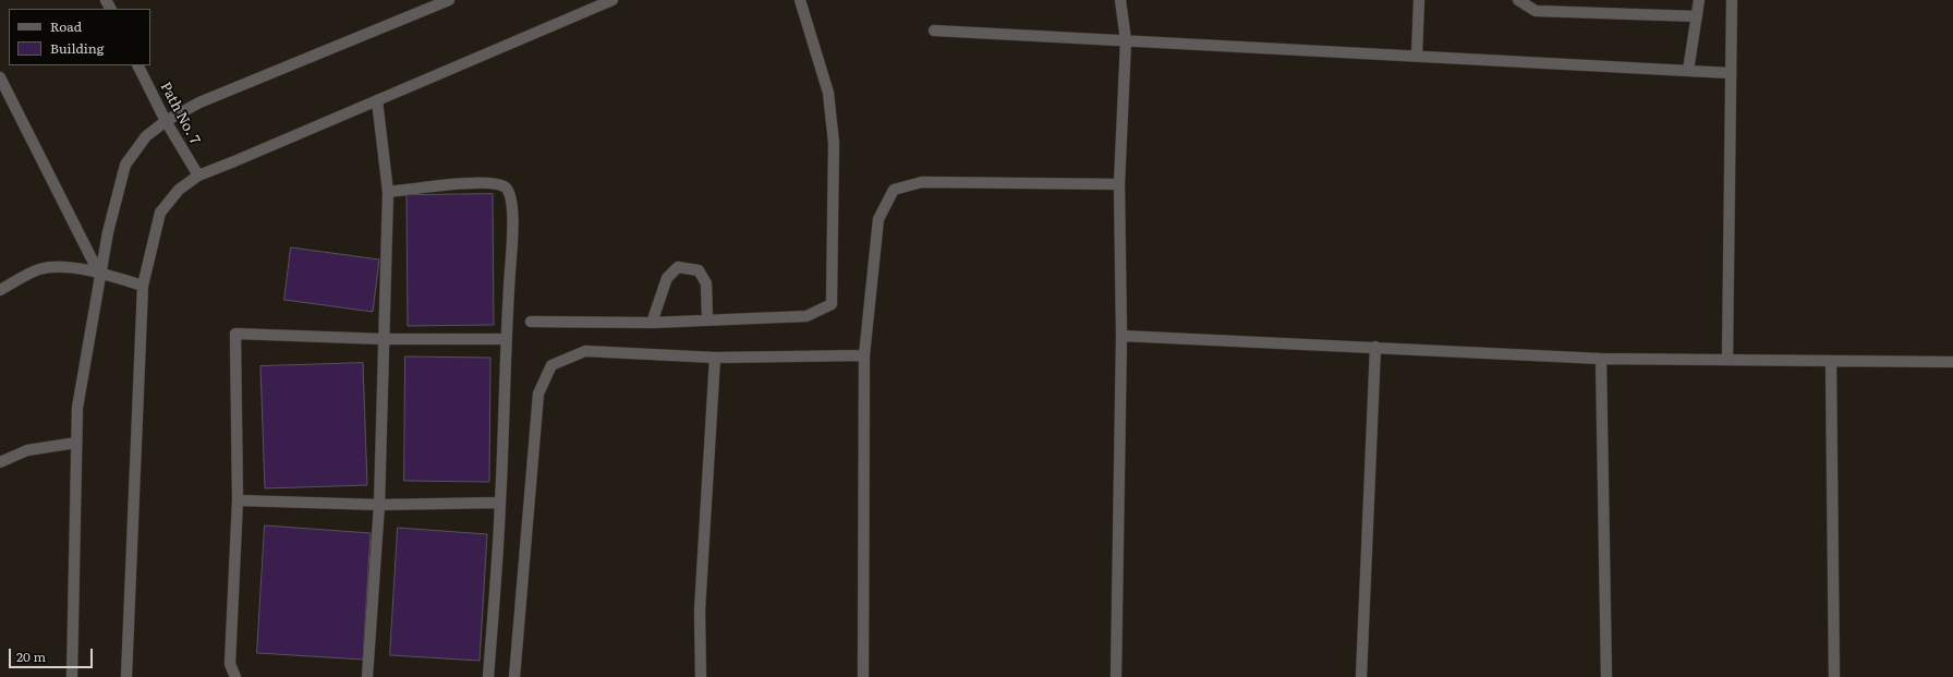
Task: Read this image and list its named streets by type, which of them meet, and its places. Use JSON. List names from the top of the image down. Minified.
{"streets":{"street":["Path No. 7"]},"legend":["Road","Building"],"scale_bar":"20 m"}
